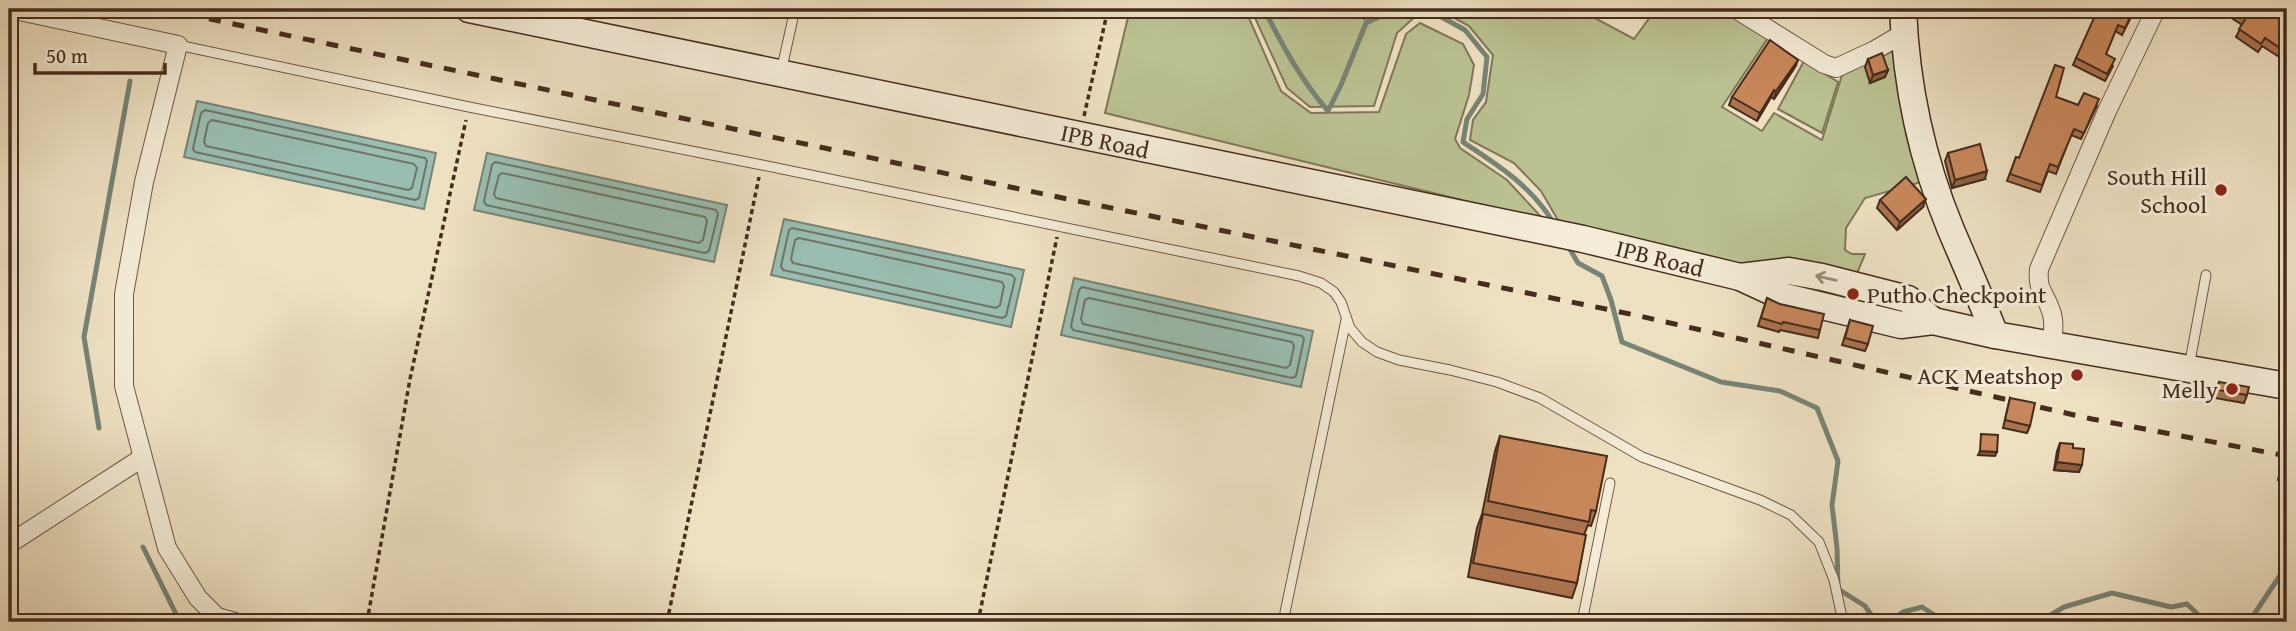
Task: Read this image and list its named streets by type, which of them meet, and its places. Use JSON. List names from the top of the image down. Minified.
{"streets":{"street":["IPB Road"]},"places":["South Hill School","Putho Checkpoint","ACK Meatshop","Melly"],"scale_bar":"50 m"}
